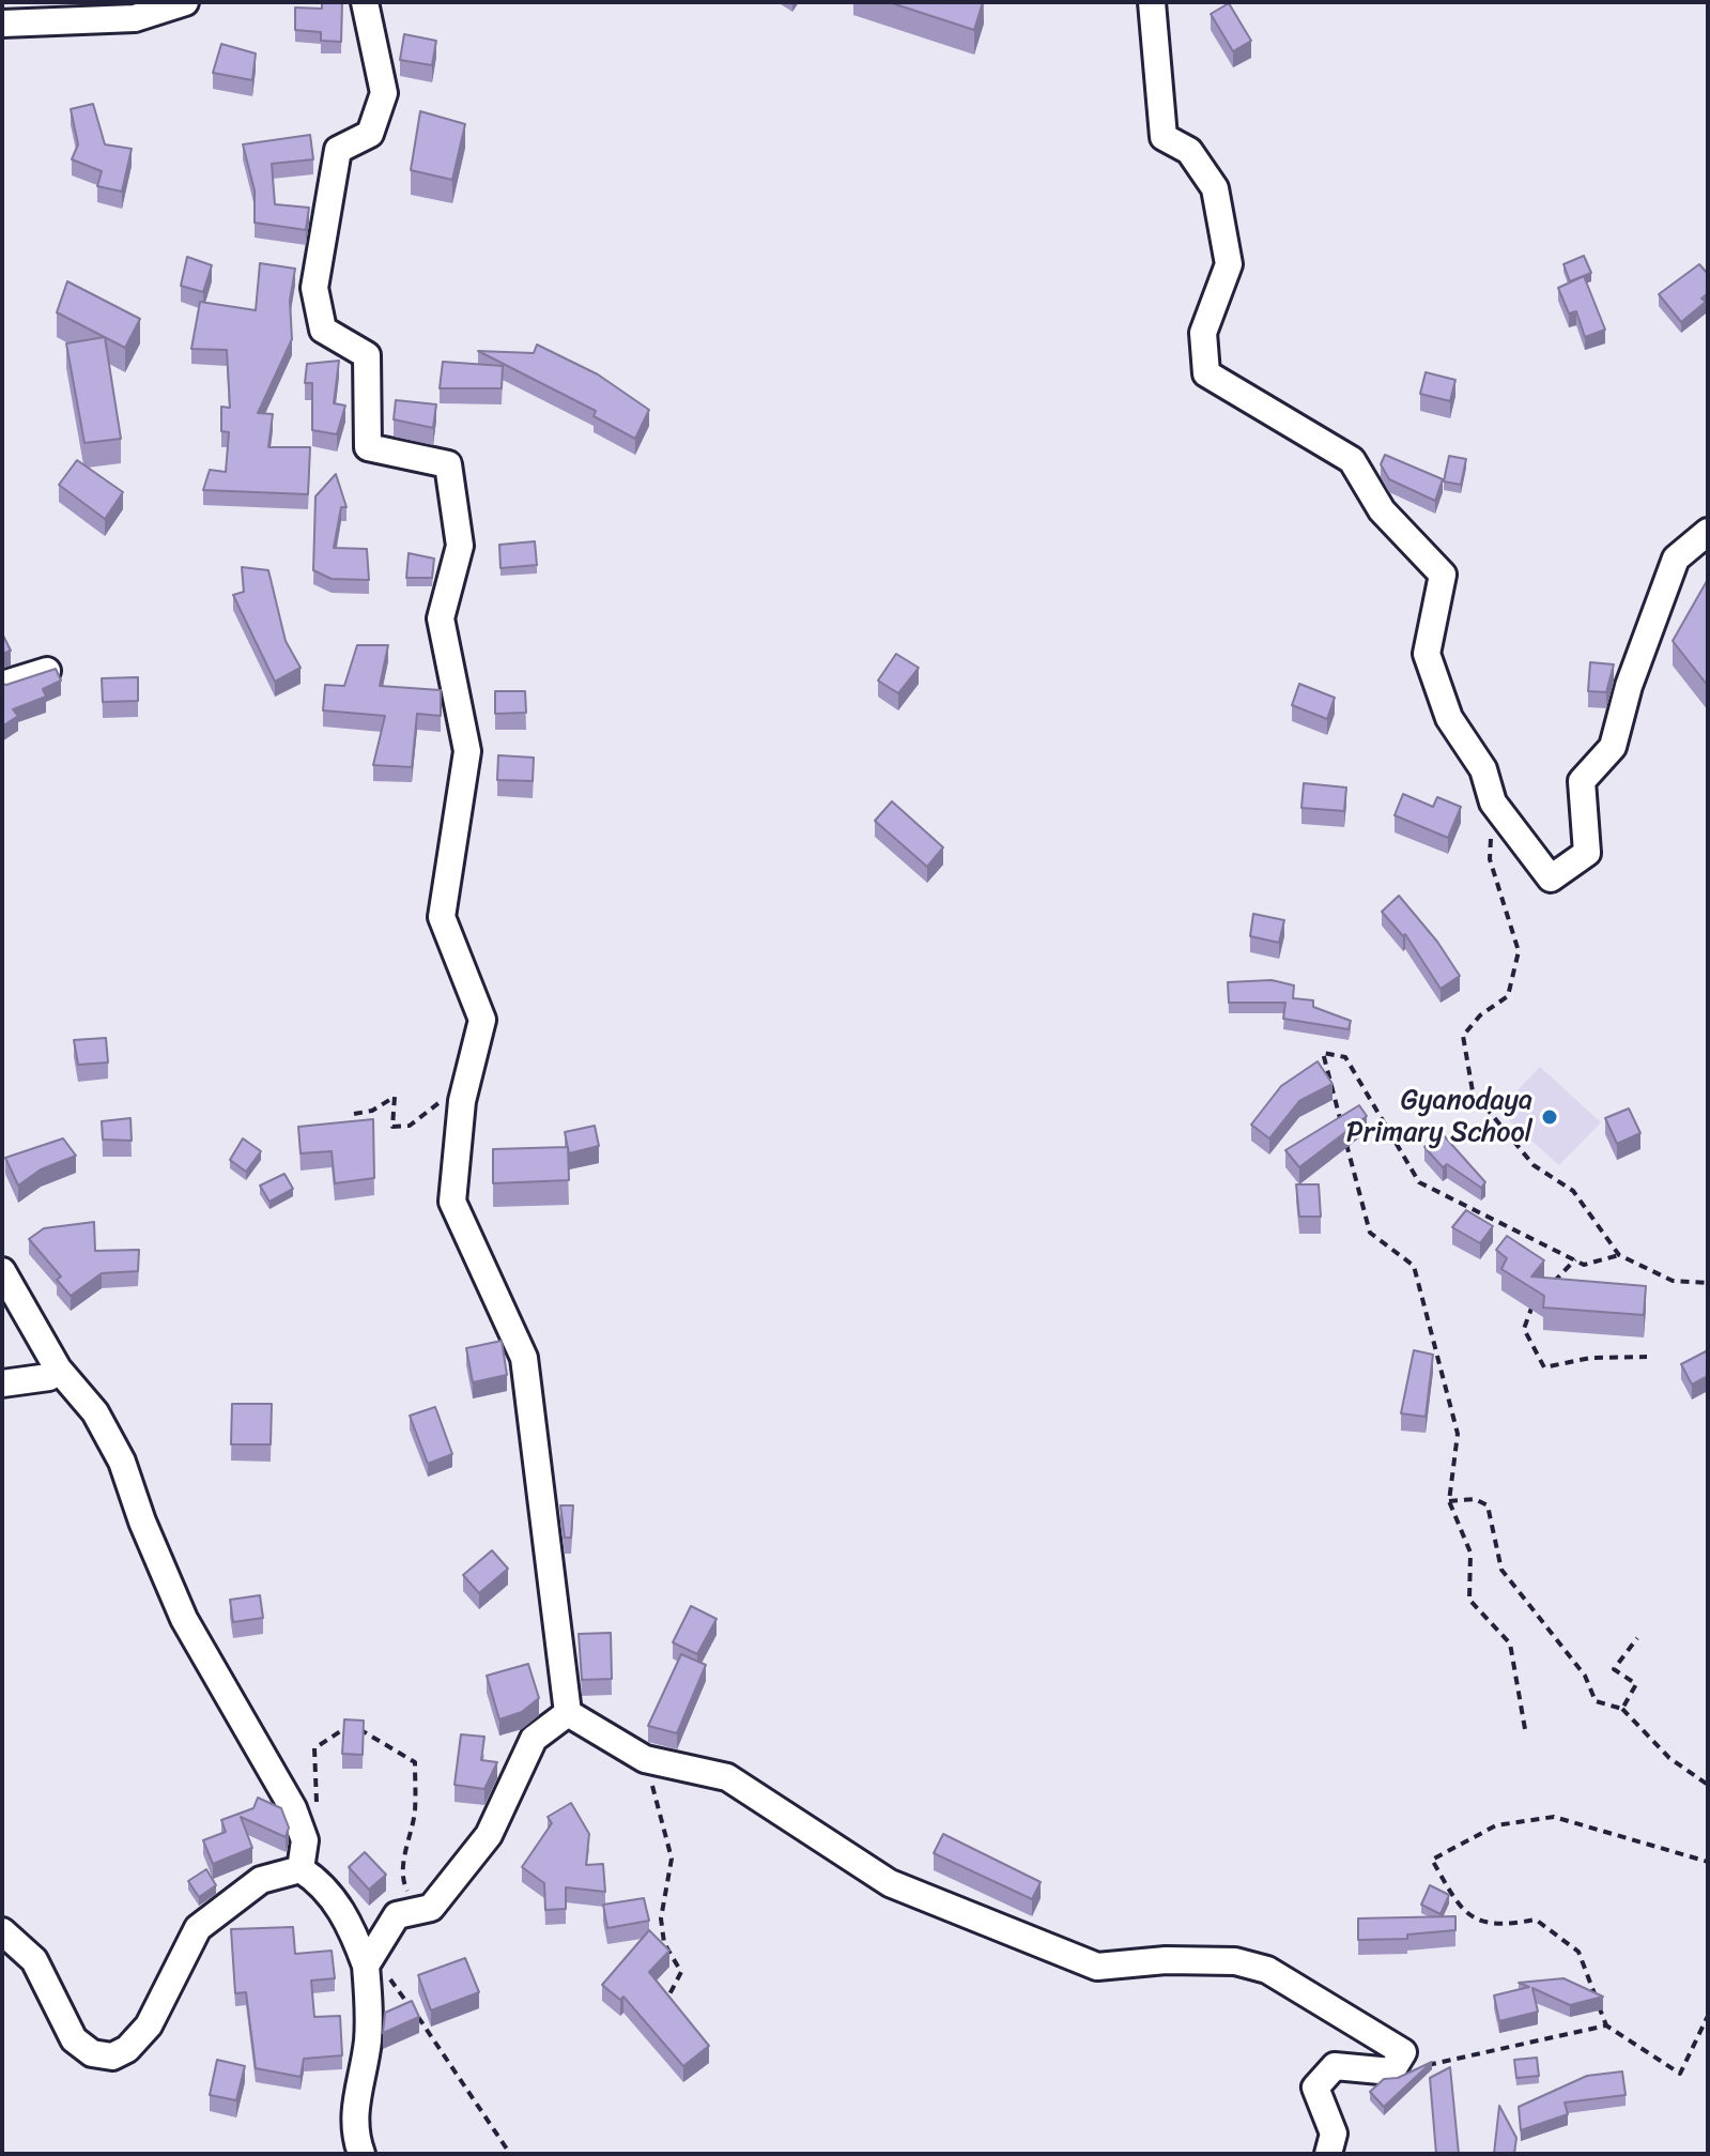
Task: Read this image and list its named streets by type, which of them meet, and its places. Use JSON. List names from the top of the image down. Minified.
{"places":["Gyanodaya Primary School"]}
